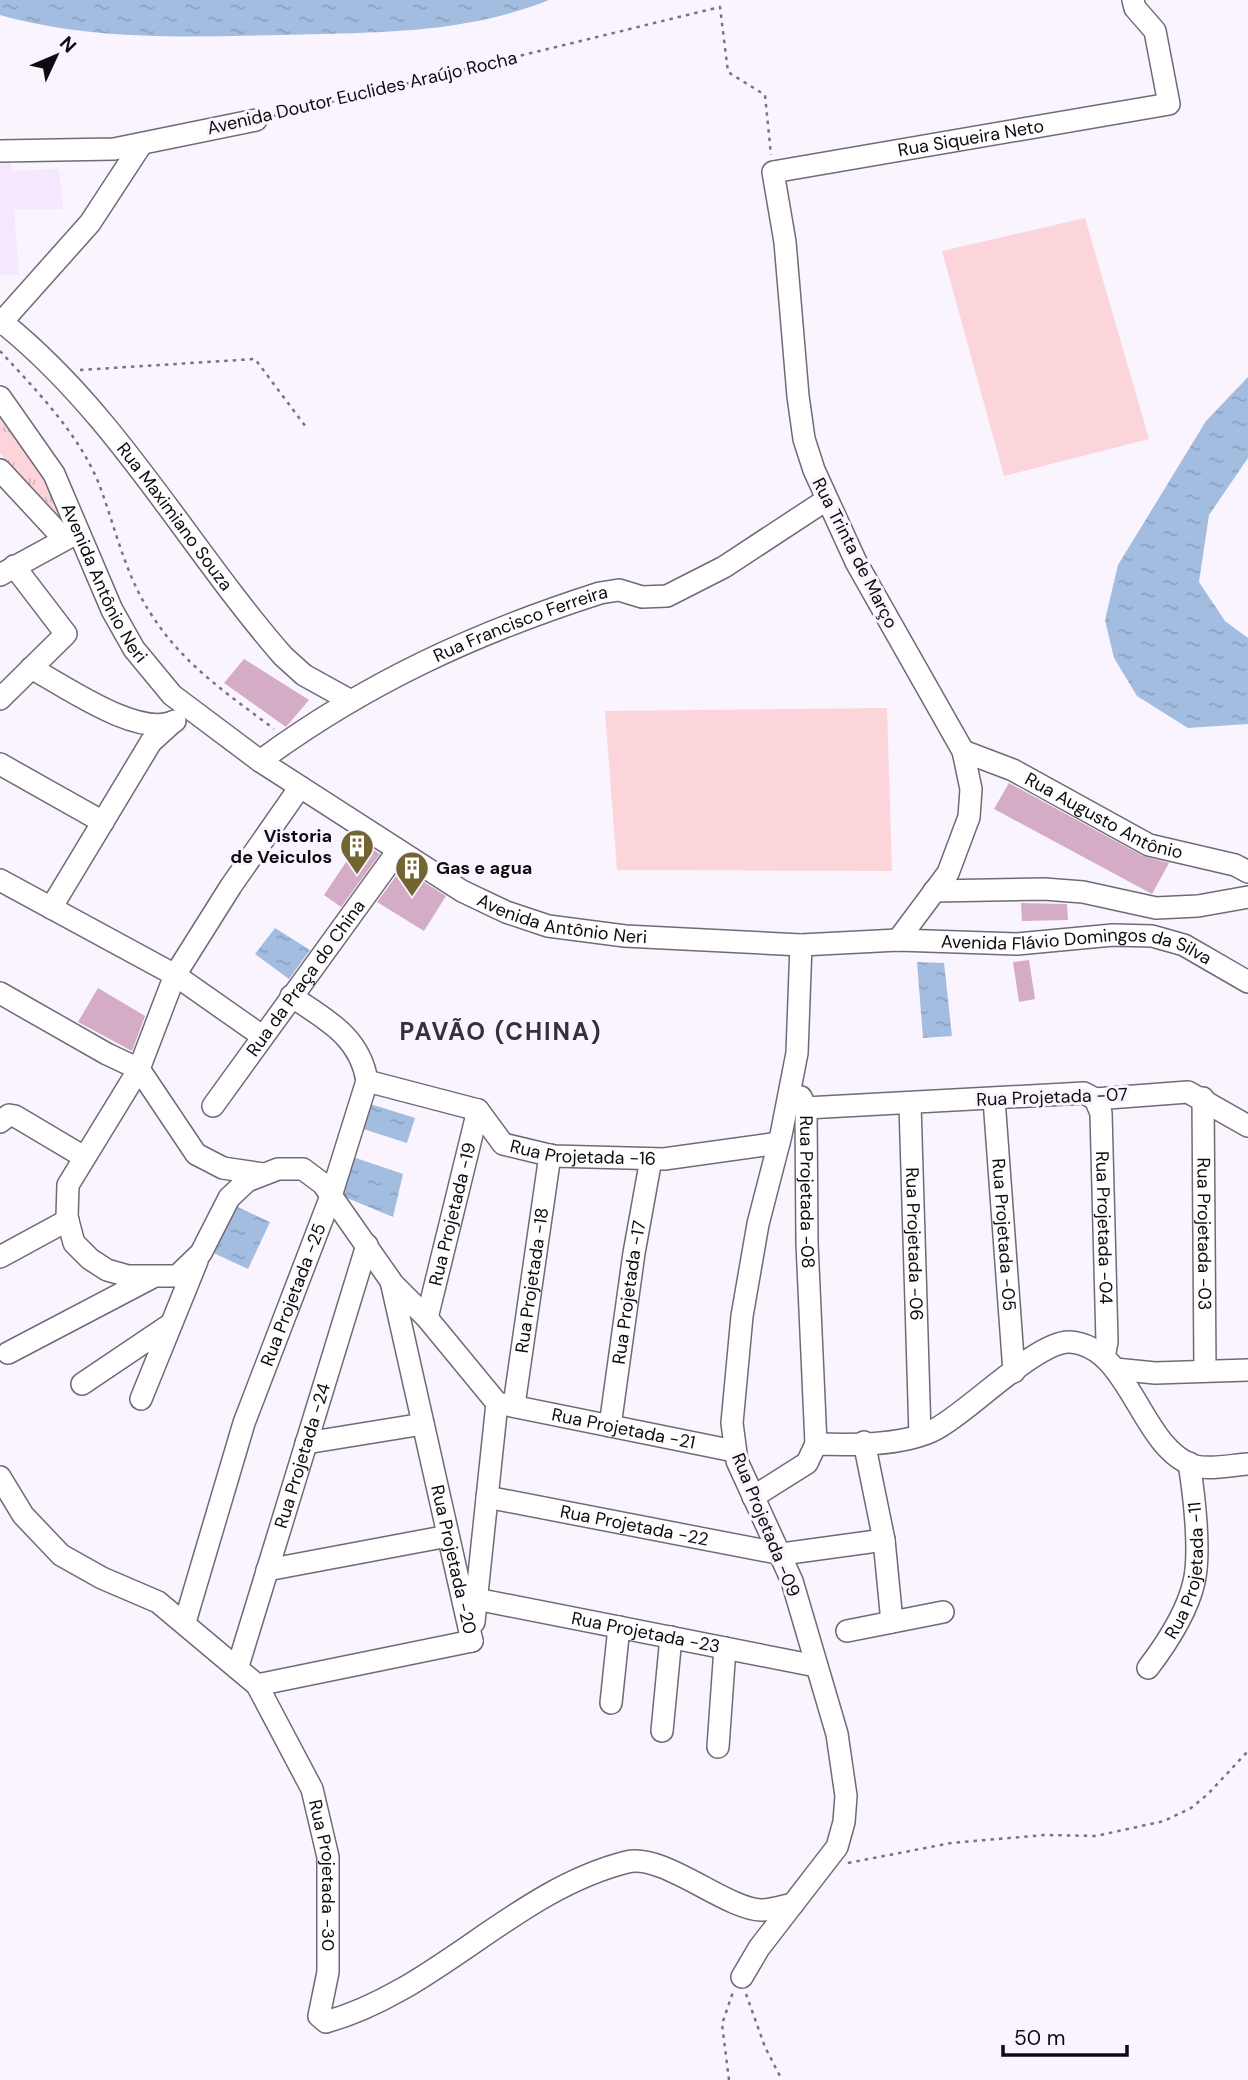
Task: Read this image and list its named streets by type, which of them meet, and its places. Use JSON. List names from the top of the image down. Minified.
{"streets":{"street":["Avenida Doutor Euclides Araújo Rocha","Rua Siqueira Neto","Rua Maximiano Souza","Rua Trinta de Março","Avenida Antônio Neri","Rua Francisco Ferreira","Rua Augusto Antônio","Avenida Flávio Domingos da Silva","Rua da Praça do China","Rua Projetada -07","Rua Projetada -16","Rua Projetada -08","Rua Projetada -19","Rua Projetada -04","Rua Projetada -05","Rua Projetada -03","Rua Projetada -06","Rua Projetada -18","Rua Projetada -17","Rua Projetada -25","Rua Projetada -21","Rua Projetada -24","Rua Projetada -22","Rua Projetada -09","Rua Projetada -20","Rua Projetada -11","Rua Projetada -23","Rua Projetada -30"]},"crossings":[["Avenida Doutor Euclides Araújo Rocha","Rua Siqueira Neto"],["Avenida Doutor Euclides Araújo Rocha","Rua Trinta de Março"],["Rua Siqueira Neto","Rua Trinta de Março"],["Rua Maximiano Souza","Rua Francisco Ferreira"],["Rua Trinta de Março","Rua Francisco Ferreira"],["Rua Trinta de Março","Rua Augusto Antônio"],["Avenida Antônio Neri","Rua Francisco Ferreira"],["Avenida Antônio Neri","Avenida Flávio Domingos da Silva"],["Avenida Antônio Neri","Rua da Praça do China"],["Rua Projetada -07","Rua Projetada -08"],["Rua Projetada -07","Rua Projetada -04"],["Rua Projetada -07","Rua Projetada -05"],["Rua Projetada -07","Rua Projetada -03"],["Rua Projetada -07","Rua Projetada -06"],["Rua Projetada -16","Rua Projetada -19"],["Rua Projetada -16","Rua Projetada -18"],["Rua Projetada -16","Rua Projetada -17"],["Rua Projetada -16","Rua Projetada -09"],["Rua Projetada -08","Rua Projetada -09"],["Rua Projetada -18","Rua Projetada -21"],["Rua Projetada -18","Rua Projetada -20"],["Rua Projetada -17","Rua Projetada -21"],["Rua Projetada -25","Rua Projetada -20"],["Rua Projetada -25","Rua Projetada -30"],["Rua Projetada -21","Rua Projetada -09"],["Rua Projetada -21","Rua Projetada -20"],["Rua Projetada -24","Rua Projetada -20"],["Rua Projetada -24","Rua Projetada -30"],["Rua Projetada -22","Rua Projetada -09"],["Rua Projetada -22","Rua Projetada -20"],["Rua Projetada -09","Rua Projetada -23"],["Rua Projetada -20","Rua Projetada -23"]],"districts":["PAVÃO (CHINA)"],"places":{"building":["Vistoria de Veiculos","Gas e agua"]},"scale_bar":"50 m","north":"top right"}
